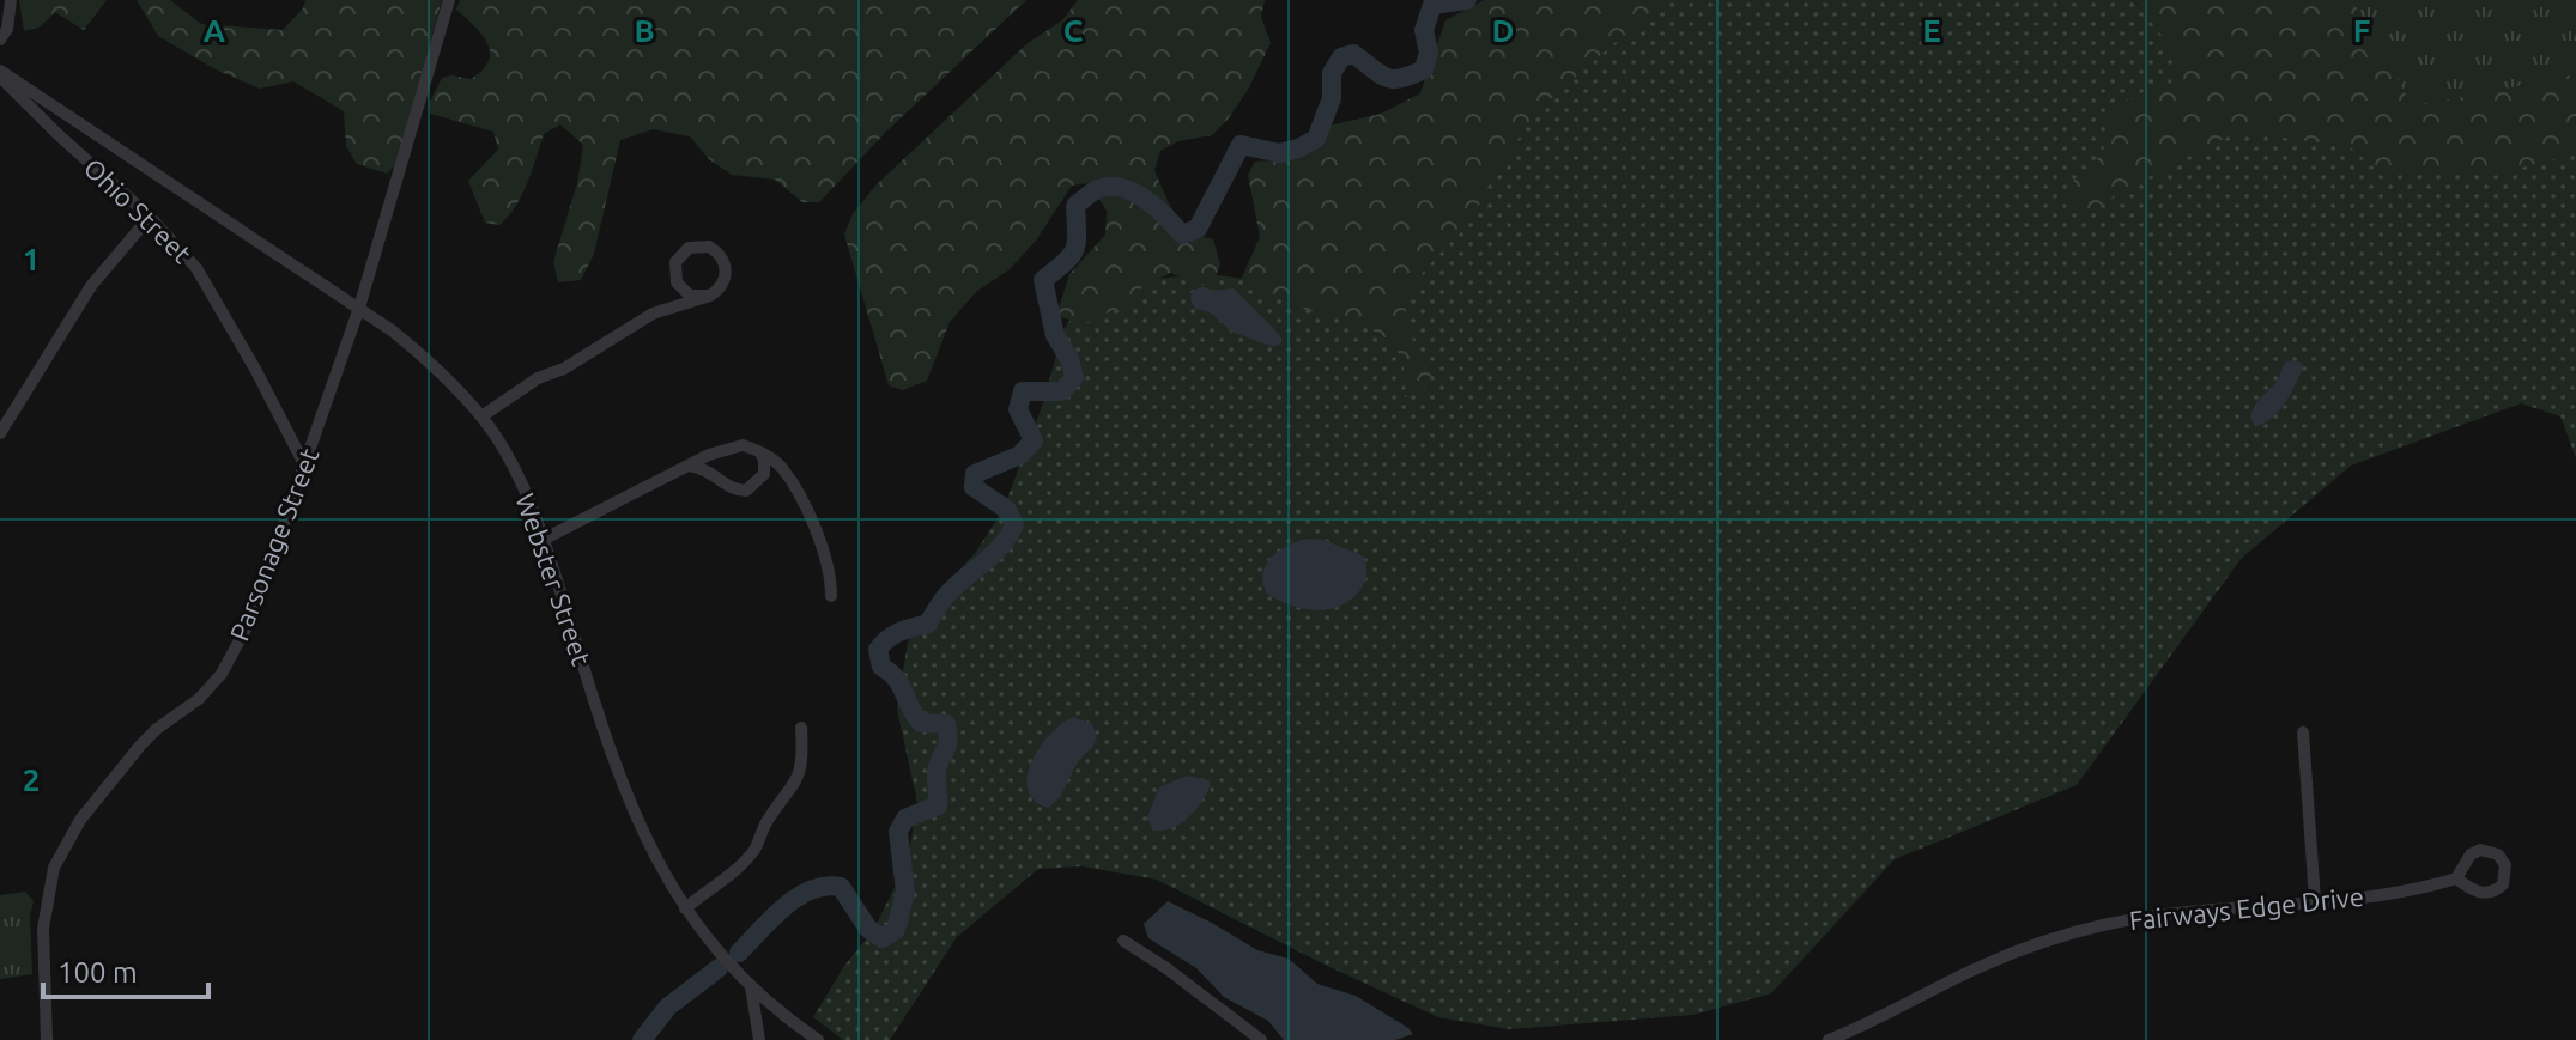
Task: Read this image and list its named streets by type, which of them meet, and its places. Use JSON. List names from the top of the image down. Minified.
{"streets":{"street":["Ohio Street","Parsonage Street","Webster Street","Fairways Edge Drive"]},"crossings":[["Ohio Street","Parsonage Street"],["Ohio Street","Webster Street"],["Parsonage Street","Webster Street"]],"scale_bar":"100 m","grid":{"columns":["A","B","C","D","E","F"],"rows":["1","2"]}}
